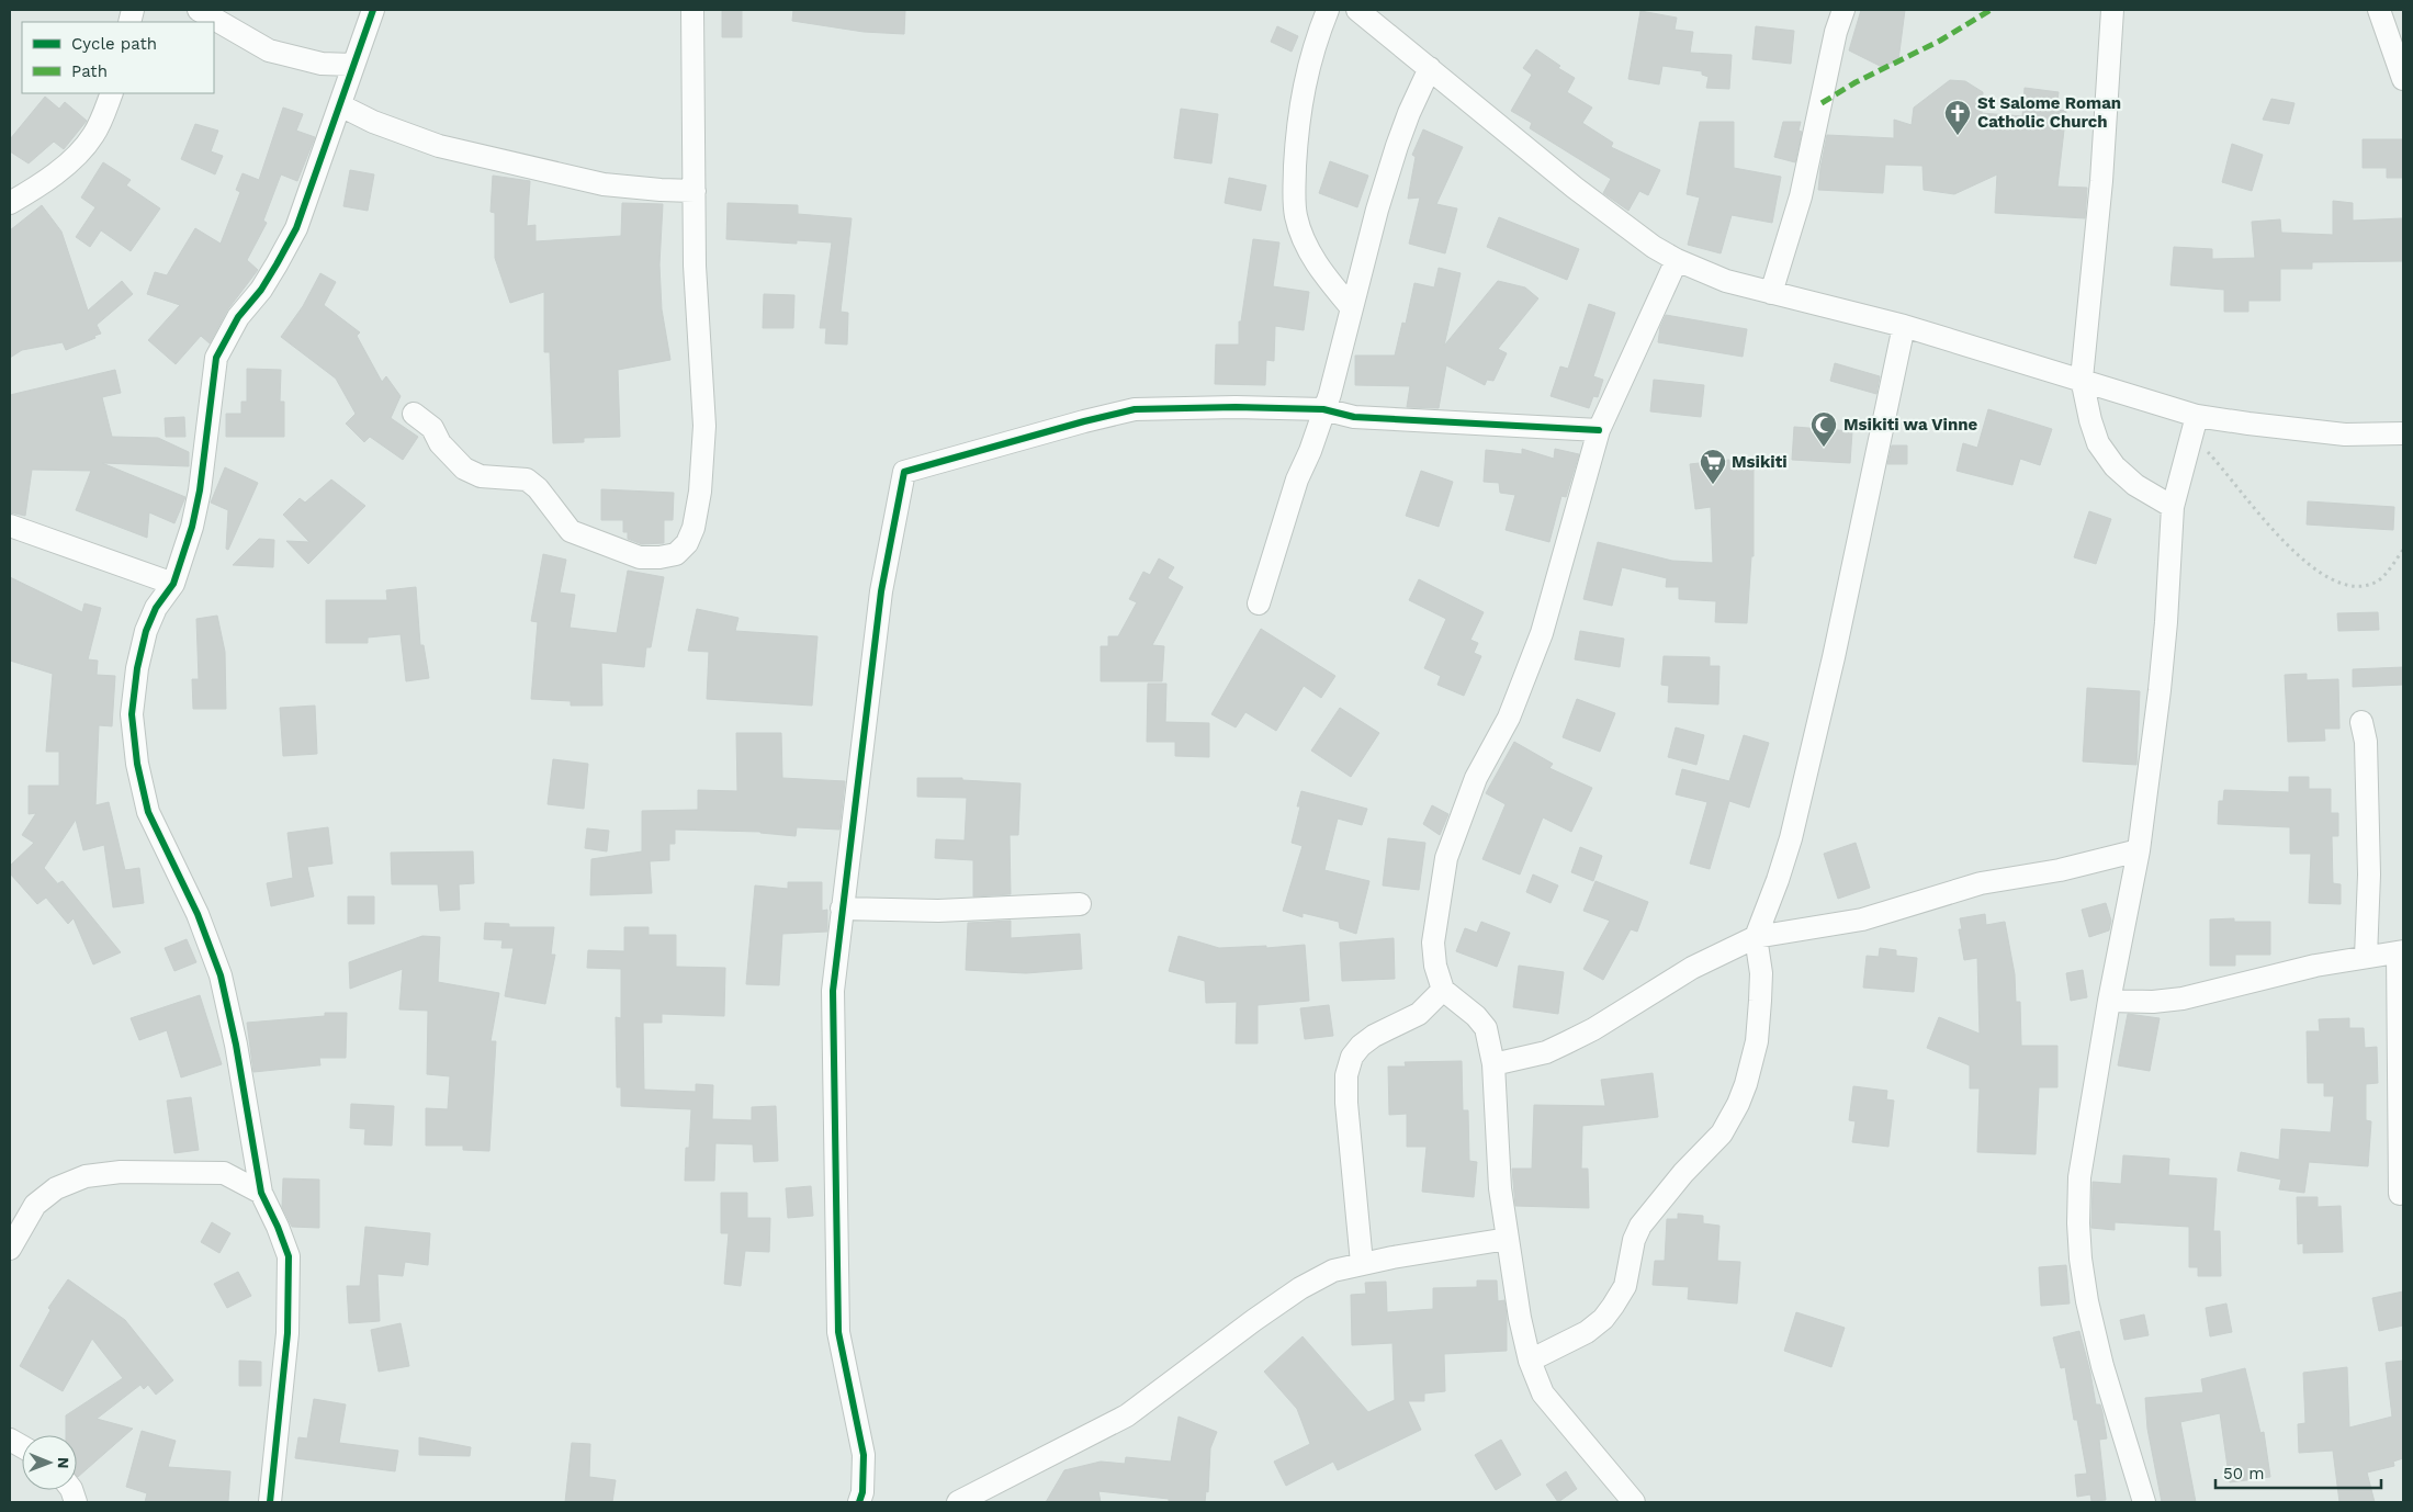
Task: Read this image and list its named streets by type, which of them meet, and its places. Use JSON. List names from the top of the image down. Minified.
{"places":{"church":["St Salome Roman Catholic Church"],"mosque":["Msikiti wa Vinne"],"supermarket":["Msikiti"]},"legend":["Cycle path","Path"],"scale_bar":"50 m","north":"right"}
